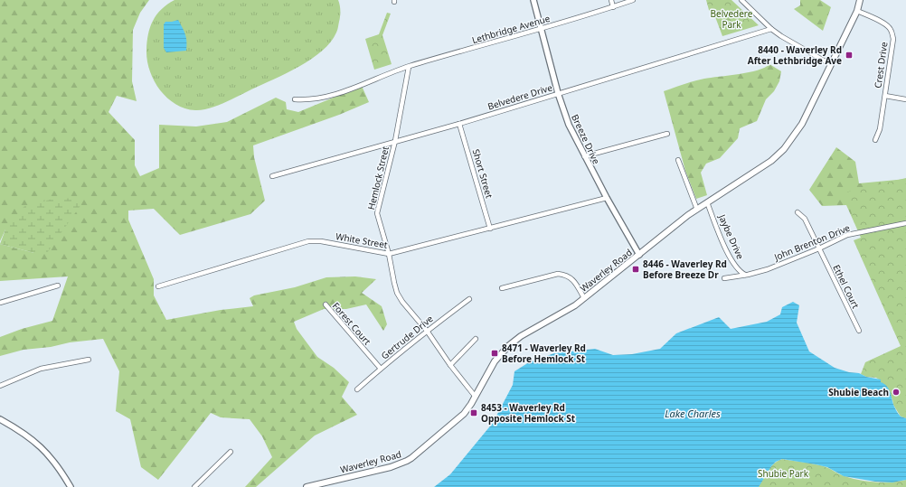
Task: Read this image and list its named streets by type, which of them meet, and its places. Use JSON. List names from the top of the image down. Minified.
{"streets":{"main road":["Waverley Road"],"street":["Lethbridge Avenue","Crest Drive","Belvedere Drive","Breeze Drive","Short Street","Hemlock Street","Jaybe Drive","White Street","John Brenton Drive","Ethel Court","Forest Court","Gertrude Drive"]},"crossings":[["Lethbridge Avenue","Breeze Drive"],["Lethbridge Avenue","Hemlock Street"],["Crest Drive","Waverley Road"],["Belvedere Drive","Breeze Drive"],["Belvedere Drive","Short Street"],["Belvedere Drive","Hemlock Street"],["Breeze Drive","White Street"],["Breeze Drive","Waverley Road"],["Short Street","White Street"],["Hemlock Street","White Street"],["Hemlock Street","Waverley Road"],["Hemlock Street","Gertrude Drive"],["Jaybe Drive","John Brenton Drive"],["Jaybe Drive","Waverley Road"],["John Brenton Drive","Ethel Court"],["Forest Court","Gertrude Drive"]],"water":["Lake Charles"],"parks":["Belvedere Park","Shubie Park"],"places":{"transit":["8440 - Waverley Rd After Lethbridge Ave","8446 - Waverley Rd Before Breeze Dr","8471 - Waverley Rd Before Hemlock St","8453 - Waverley Rd Opposite Hemlock St"],"other":["Shubie Beach"]}}
